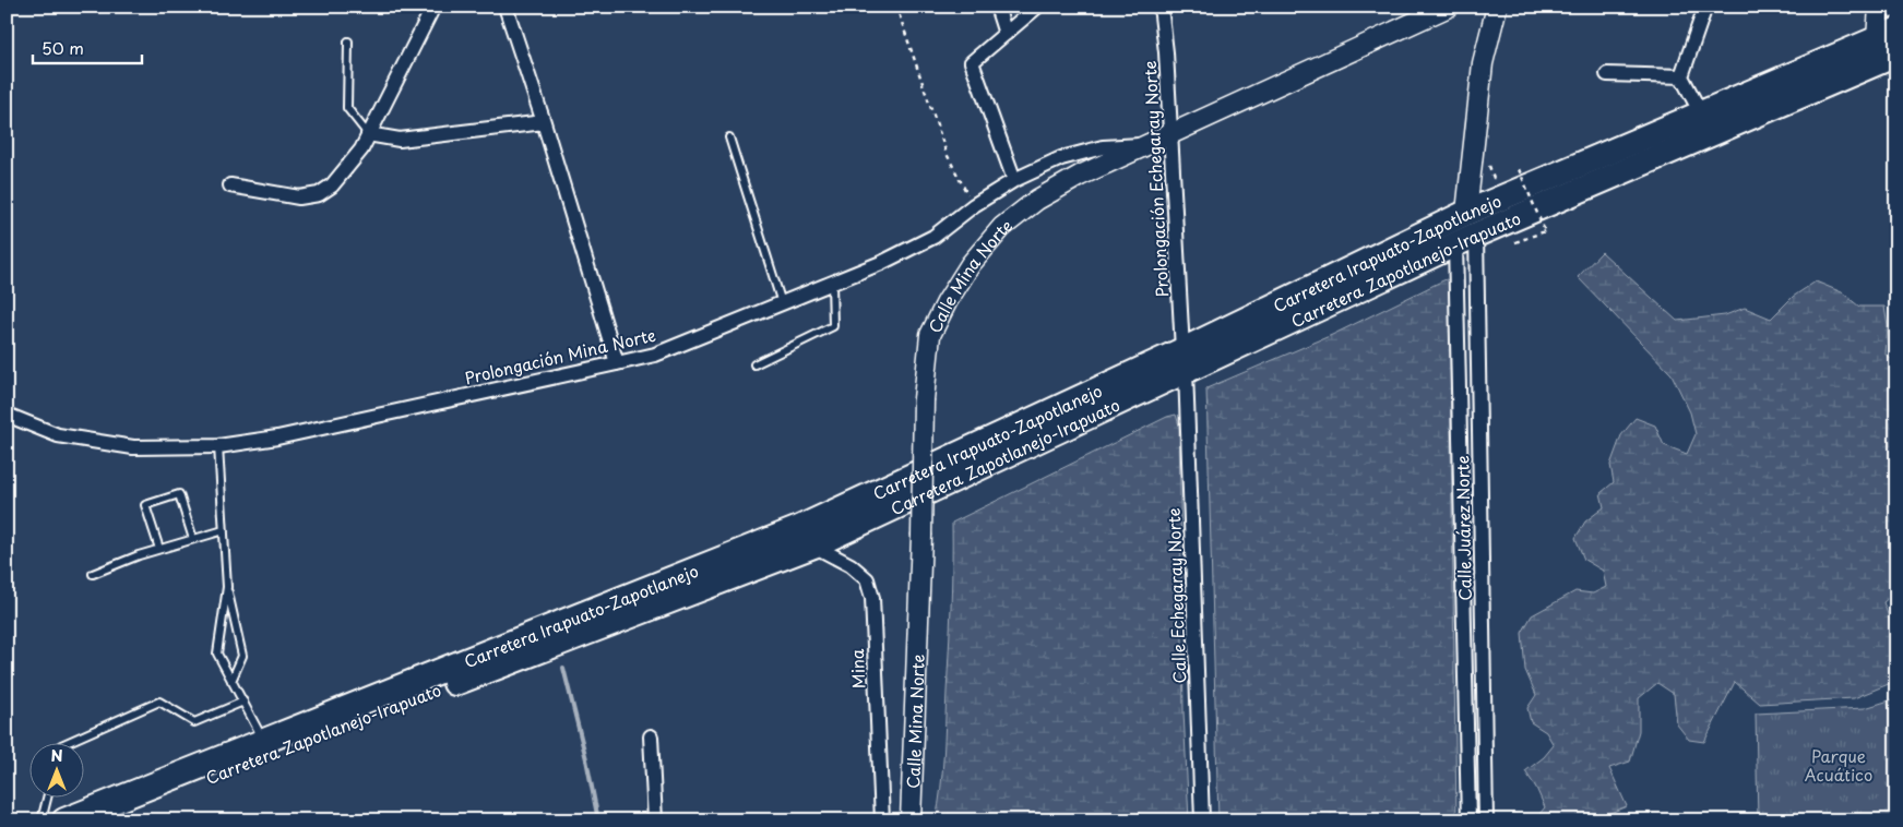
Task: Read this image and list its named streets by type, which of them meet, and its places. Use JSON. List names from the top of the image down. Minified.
{"streets":{"highway":["Carretera Irapuato-Zapotlanejo","Carretera Zapotlanejo-Irapuato"],"street":["Prolongación Echegaray Norte","Calle Mina Norte","Prolongación Mina Norte","Calle Juárez Norte","Calle Echegaray Norte","Mina"]},"crossings":[["Prolongación Echegaray Norte","Carretera Irapuato-Zapotlanejo"],["Prolongación Echegaray Norte","Carretera Zapotlanejo-Irapuato"],["Prolongación Echegaray Norte","Calle Mina Norte"],["Prolongación Echegaray Norte","Calle Echegaray Norte"],["Carretera Irapuato-Zapotlanejo","Carretera Zapotlanejo-Irapuato"],["Carretera Irapuato-Zapotlanejo","Calle Echegaray Norte"],["Carretera Zapotlanejo-Irapuato","Calle Juárez Norte"],["Carretera Zapotlanejo-Irapuato","Calle Echegaray Norte"],["Carretera Zapotlanejo-Irapuato","Mina"],["Calle Mina Norte","Prolongación Mina Norte"]],"parks":["Parque Acuático"],"scale_bar":"50 m","north":"top"}
